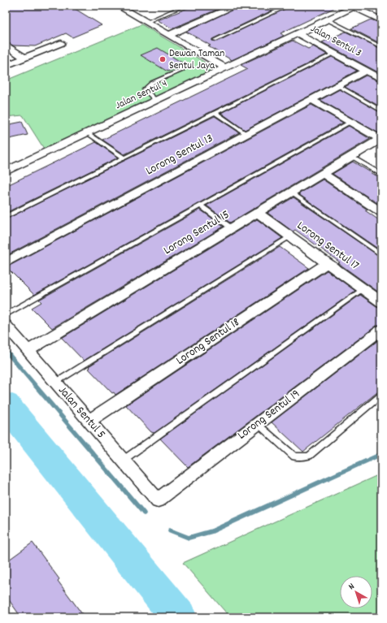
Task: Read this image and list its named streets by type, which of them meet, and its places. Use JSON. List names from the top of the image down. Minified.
{"streets":{"street":["Jalan Sentul 3","Jalan Sentul 4","Lorong Sentul 13","Lorong Sentul 15","Lorong Sentul 17","Lorong Sentul 18","Jalan Sentul 5","Lorong Sentul 19"]},"crossings":[["Jalan Sentul 3","Jalan Sentul 4"],["Jalan Sentul 3","Lorong Sentul 13"],["Lorong Sentul 15","Lorong Sentul 17"],["Lorong Sentul 15","Jalan Sentul 5"],["Lorong Sentul 17","Lorong Sentul 18"],["Lorong Sentul 18","Jalan Sentul 5"],["Jalan Sentul 5","Lorong Sentul 19"]],"places":["Dewan Taman Sentul Jaya"],"north":"top left"}
